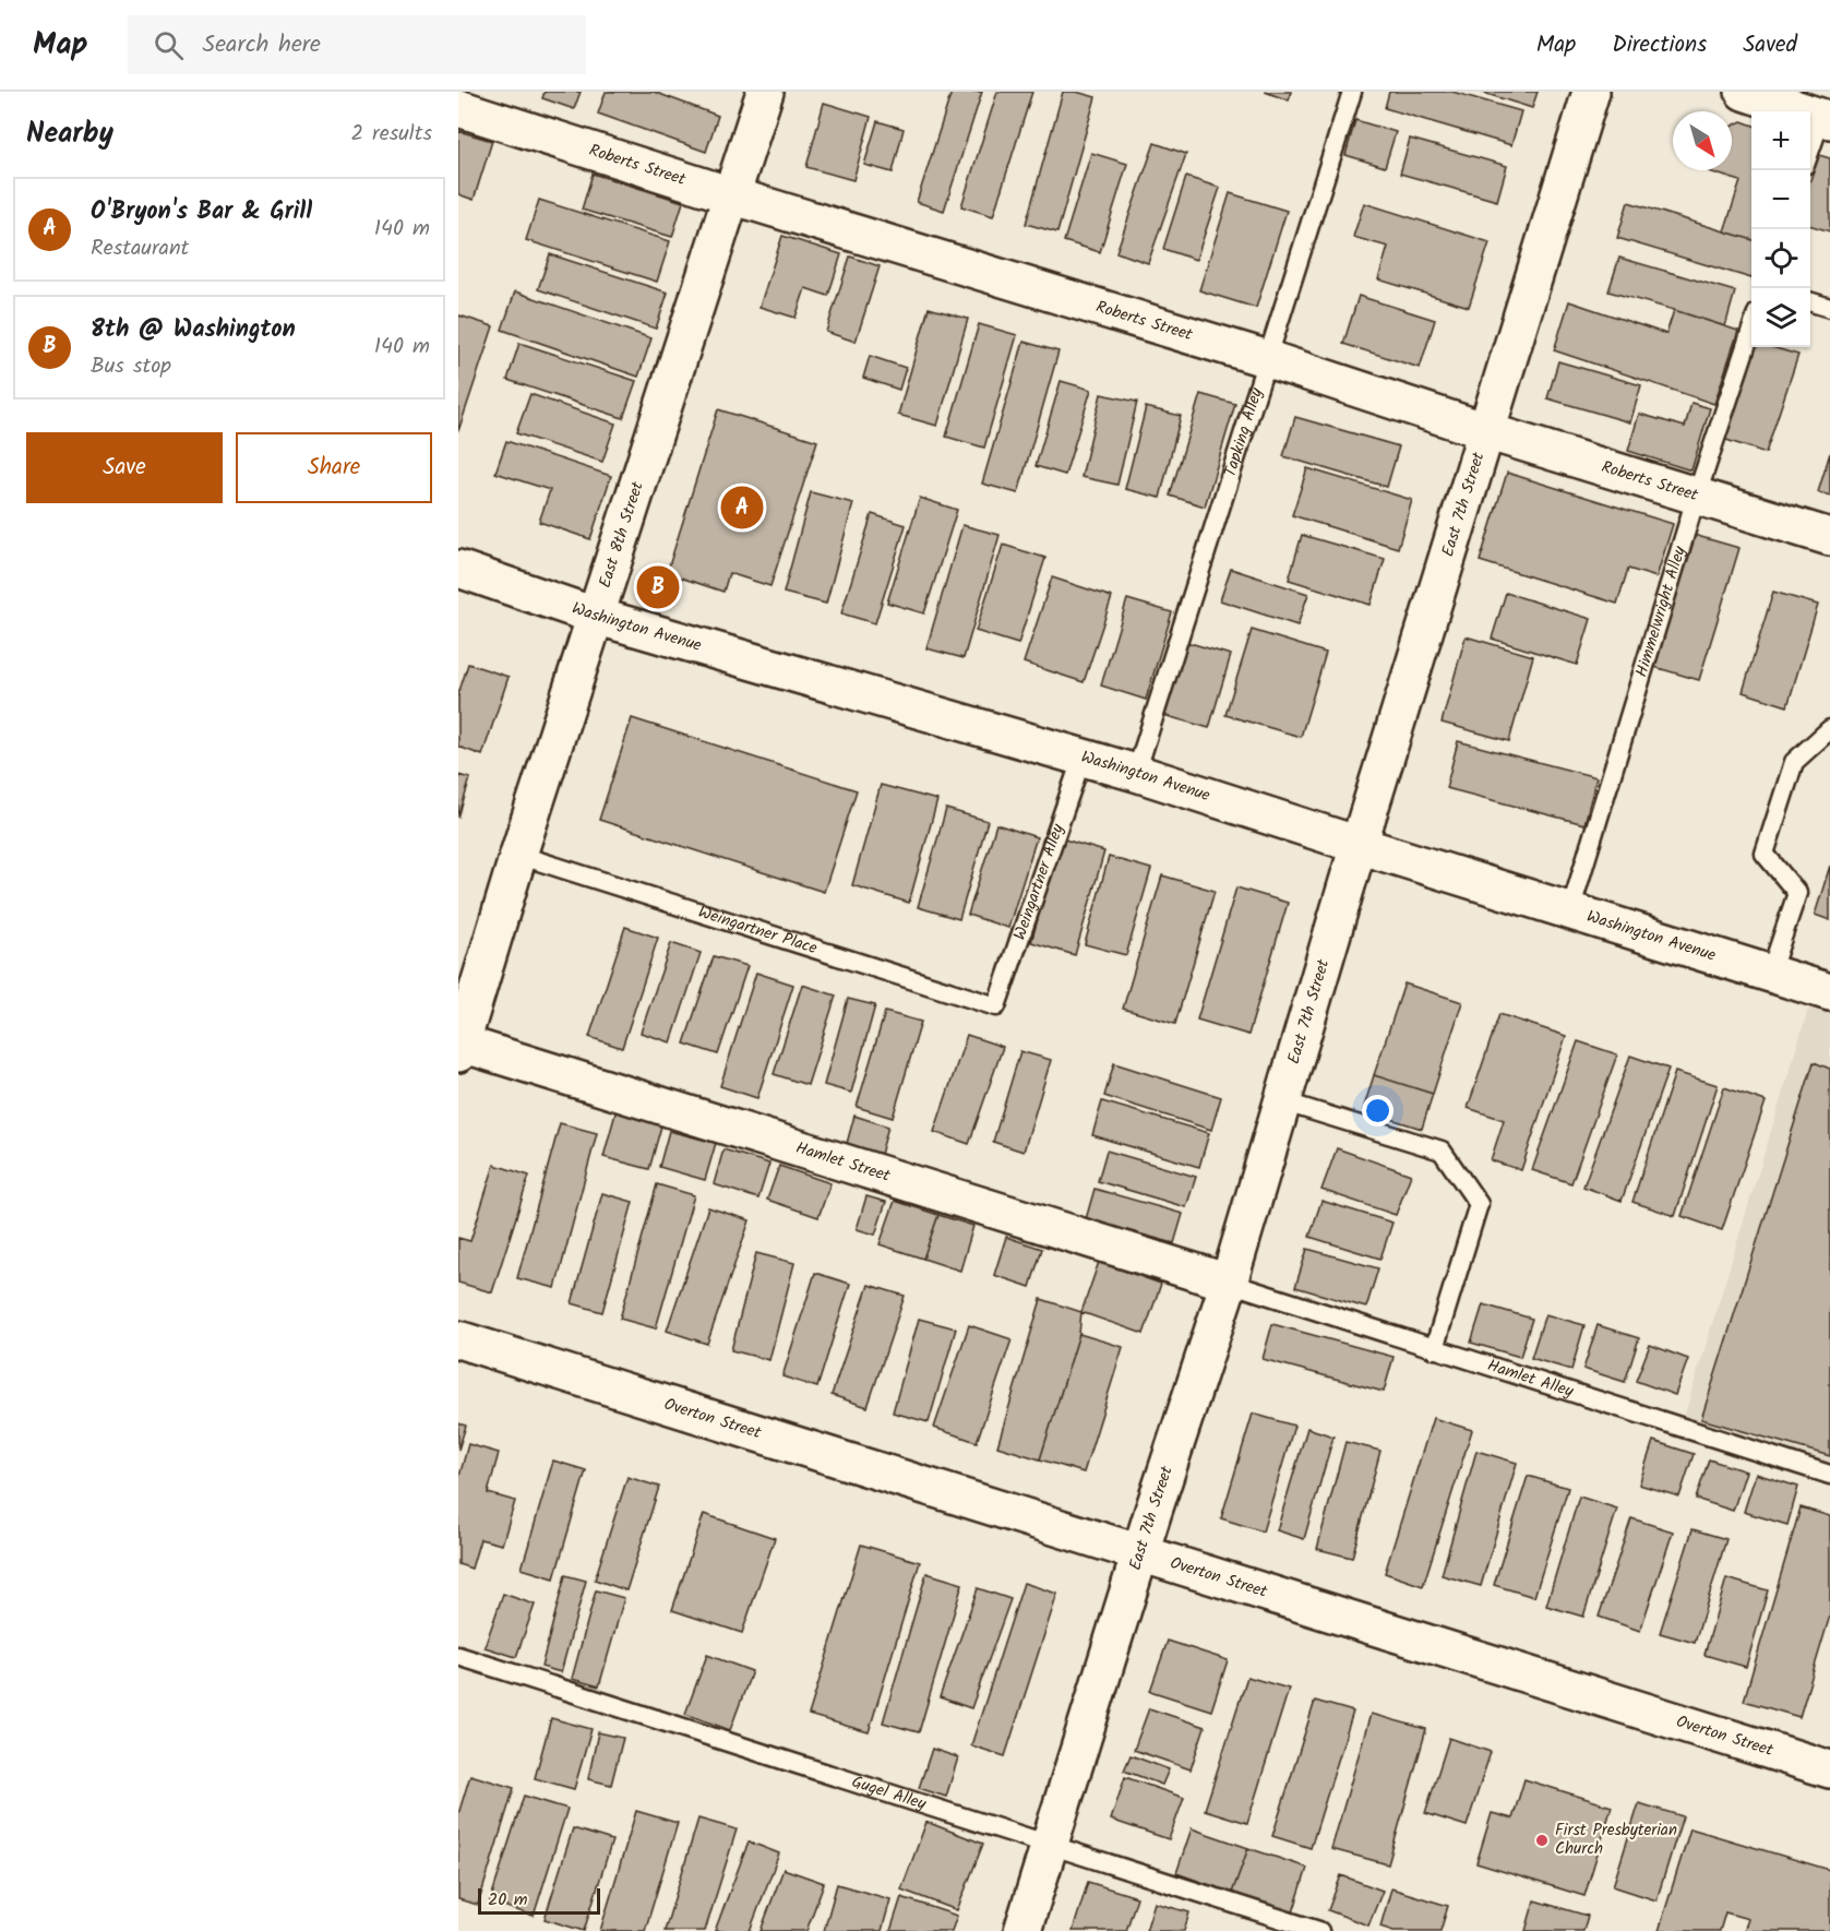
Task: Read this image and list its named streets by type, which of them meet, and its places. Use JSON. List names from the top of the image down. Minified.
{"streets":{"street":["Roberts Street","East 7th Street","East 8th Street","Washington Avenue","Hamlet Street","Overton Street"],"lane":["Tapking Alley","Himmelwright Alley","Weingartner Alley","Weingartner Place","Hamlet Alley","Gugel Alley"]},"crossings":[["Roberts Street","Tapking Alley"],["Roberts Street","East 7th Street"],["Roberts Street","East 8th Street"],["Roberts Street","Himmelwright Alley"],["Tapking Alley","Washington Avenue"],["East 7th Street","Washington Avenue"],["East 7th Street","Hamlet Street"],["East 7th Street","Hamlet Alley"],["East 7th Street","Overton Street"],["East 7th Street","Gugel Alley"],["East 8th Street","Washington Avenue"],["East 8th Street","Weingartner Place"],["East 8th Street","Hamlet Street"],["Himmelwright Alley","Washington Avenue"],["Washington Avenue","Weingartner Alley"],["Weingartner Alley","Weingartner Place"],["Hamlet Street","Hamlet Alley"]],"places":["First Presbyterian Church"],"scale_bar":"20 m","north":"bottom right","page":{"header":"Map","search":"Search here","nav":["Map","Directions","Saved"],"heading":["Nearby","2 results"],"map_buttons":["+","−"],"list":[{"mark":"A","name":"O'Bryon's Bar & Grill","note":"Restaurant","value":"140 m"},{"mark":"B","name":"8th @ Washington","note":"Bus stop","value":"140 m"}],"buttons":["Save","Share"],"pins":["A","B"],"scale":"20 m"}}
